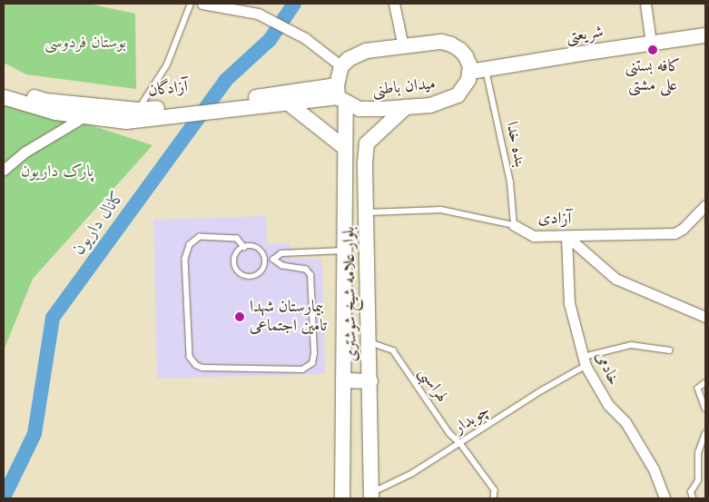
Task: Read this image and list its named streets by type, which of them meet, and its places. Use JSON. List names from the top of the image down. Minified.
{"streets":{"main road":["شریعتی","میدان باطنی","آزادگان","بلوار علامه شیخ شوشتری"],"street":["آزادی","خادمی"],"lane":["بنده خدا","لهراسبی","چوبدار"]},"crossings":[["شریعتی","میدان باطنی"],["شریعتی","بنده خدا"],["میدان باطنی","آزادگان"],["میدان باطنی","بلوار علامه شیخ شوشتری"],["آزادگان","بلوار علامه شیخ شوشتری"],["بنده خدا","آزادی"],["آزادی","بلوار علامه شیخ شوشتری"],["آزادی","خادمی"],["بلوار علامه شیخ شوشتری","لهراسبی"],["بلوار علامه شیخ شوشتری","چوبدار"],["خادمی","چوبدار"],["لهراسبی","چوبدار"]],"water":["کانال داریون"],"parks":["بوستان فردوسی","پارک داریون"],"places":["کافه بستنی علی مشتی","بیمارستان شهدا تامین اجتماعی"]}
